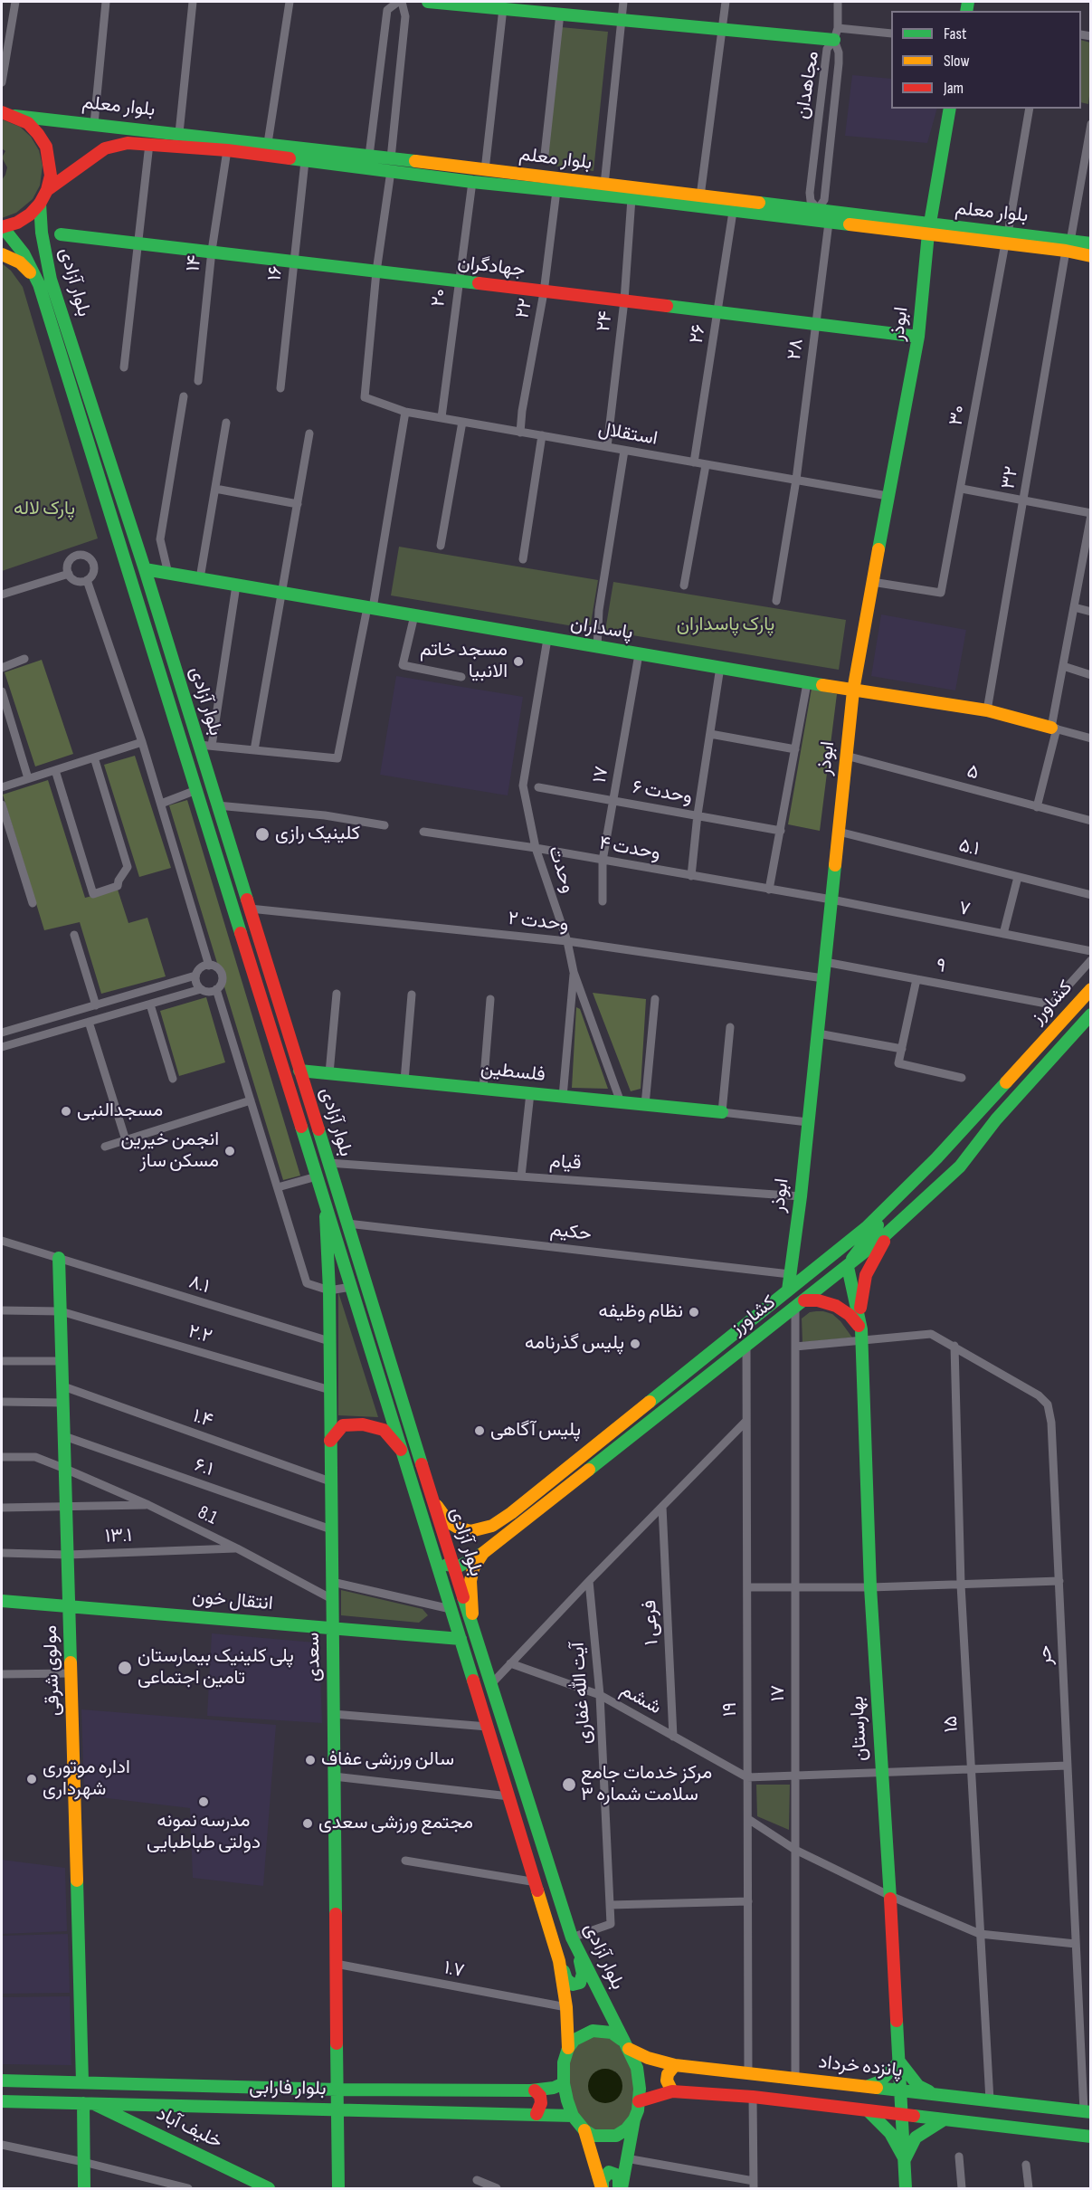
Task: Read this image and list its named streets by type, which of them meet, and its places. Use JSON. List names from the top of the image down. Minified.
{"streets":{"main road":["بلوار معلم","جهادگران","بلوار آزادی","ابوذر","پاسداران","کشاورز","فلسطین","انتقال خون","سعدی","مولوی شرقی","بهارستان","پانزده خرداد","بلوار فارابی","خلیف آباد"],"street":["مجاهدان","۱۴","۱۶","۲۰","۲۲","۲۴","۲۶","۲۸","۳۰","استقلال","۳۲","۵","۱۷","وحدت ۶","۵.۱","وحدت ۴","وحدت","۷","وحدت ۲","۹","قیام","حکیم","۸.۱","۲.۲","۱.۴","۶.۱","8.1","۱۳.۱","فرعی ۱","حر","آیت الله غفاری","ششم","۱۹","۱۵","۱.۷"]},"crossings":[["مجاهدان","بلوار معلم"],["بلوار معلم","۱۴"],["بلوار معلم","۱۶"],["بلوار معلم","۲۰"],["بلوار معلم","۲۲"],["بلوار معلم","۲۴"],["بلوار معلم","ابوذر"],["بلوار معلم","۲۶"],["بلوار معلم","۲۸"],["بلوار معلم","۳۰"],["بلوار معلم","۳۲"],["۱۴","جهادگران"],["جهادگران","۱۶"],["جهادگران","۲۰"],["جهادگران","۲۲"],["جهادگران","۲۴"],["جهادگران","ابوذر"],["جهادگران","۲۶"],["جهادگران","۲۸"],["جهادگران","استقلال"],["بلوار آزادی","پاسداران"],["بلوار آزادی","وحدت ۲"],["بلوار آزادی","کشاورز"],["بلوار آزادی","فلسطین"],["بلوار آزادی","قیام"],["بلوار آزادی","حکیم"],["بلوار آزادی","انتقال خون"],["بلوار آزادی","سعدی"],["بلوار آزادی","آیت الله غفاری"],["بلوار آزادی","۱.۷"],["بلوار آزادی","پانزده خرداد"],["بلوار آزادی","بلوار فارابی"],["۲۰","استقلال"],["۲۲","استقلال"],["۲۴","استقلال"],["ابوذر","۳۰"],["ابوذر","استقلال"],["ابوذر","پاسداران"],["ابوذر","۵"],["ابوذر","۵.۱"],["ابوذر","وحدت ۴"],["ابوذر","۷"],["ابوذر","وحدت ۲"],["ابوذر","۹"],["ابوذر","کشاورز"],["ابوذر","قیام"],["ابوذر","حکیم"],["۲۶","استقلال"],["۲۸","استقلال"],["۳۲","پاسداران"],["پاسداران","۱۷"],["پاسداران","وحدت"],["۱۷","وحدت ۶"],["۱۷","وحدت ۴"],["۱۷","کشاورز"],["۱۷","پانزده خرداد"],["وحدت ۴","وحدت"],["وحدت ۴","۷"],["وحدت","وحدت ۲"],["وحدت","فلسطین"],["کشاورز","۱۹"],["کشاورز","بهارستان"],["۸.۱","سعدی"],["۸.۱","مولوی شرقی"],["۲.۲","سعدی"],["۲.۲","مولوی شرقی"],["۱.۴","سعدی"],["۱.۴","مولوی شرقی"],["۶.۱","سعدی"],["۶.۱","مولوی شرقی"],["8.1","۱۳.۱"],["8.1","سعدی"],["8.1","مولوی شرقی"],["۱۳.۱","مولوی شرقی"],["انتقال خون","سعدی"],["انتقال خون","مولوی شرقی"],["فرعی ۱","ششم"],["حر","۱۵"],["حر","بهارستان"],["حر","پانزده خرداد"],["سعدی","۱.۷"],["سعدی","بلوار فارابی"],["مولوی شرقی","بلوار فارابی"],["آیت الله غفاری","ششم"],["ششم","۱۹"],["۱۹","پانزده خرداد"],["۱۵","پانزده خرداد"],["بهارستان","پانزده خرداد"],["پانزده خرداد","بلوار فارابی"],["بلوار فارابی","خلیف آباد"]],"parks":["پارک لاله","پارک پاسداران"],"places":["مسجد خاتم الانبیا","کلینیک رازی","مسجدالنبی","انجمن خیرین مسکن ساز","نظام وظیفه","پلیس گذرنامه","پلیس آگاهی","پلی کلینیک بیمارستان تامین اجتماعی","سالن ورزشی عفاف","اداره موتوری شهرداری","مرکز خدمات جامع سلامت شماره ۳","مدرسه نمونه دولتی طباطبایی","مجتمع ورزشی سعدی"],"legend":["Fast","Slow","Jam"]}
